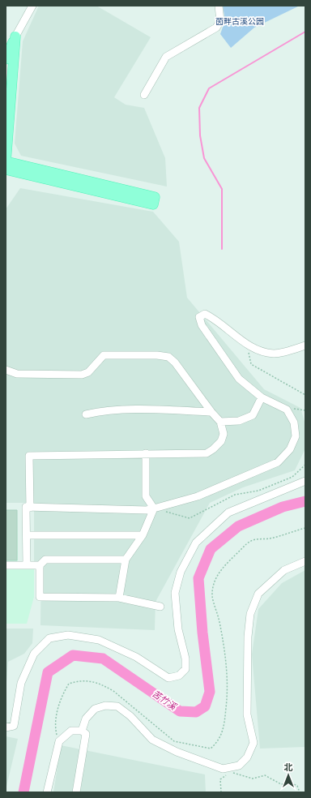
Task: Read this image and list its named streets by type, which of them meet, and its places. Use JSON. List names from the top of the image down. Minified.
{"water":["苦竹溪"],"parks":["茵畔古溪公园"],"north":"top"}
